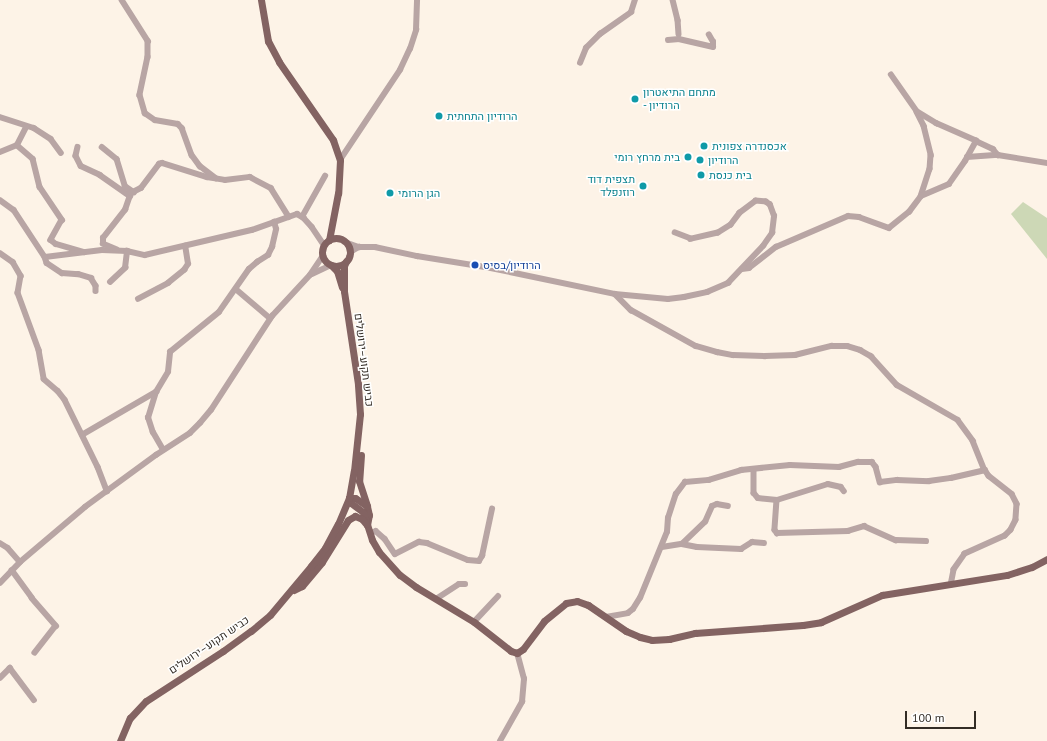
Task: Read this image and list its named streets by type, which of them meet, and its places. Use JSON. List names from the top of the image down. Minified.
{"streets":{"main road":["כביש תקוע–ירושלים"]},"places":["מתחם התיאטרון - הרודיון","הרודיון התחתית","אכסנדרה צפונית","בית מרחץ רומי","הרודיון","בית כנסת","תצפית דוד רוזנפלד","הגן הרומי","הרודיון/בסיס"],"scale_bar":"100 m"}
